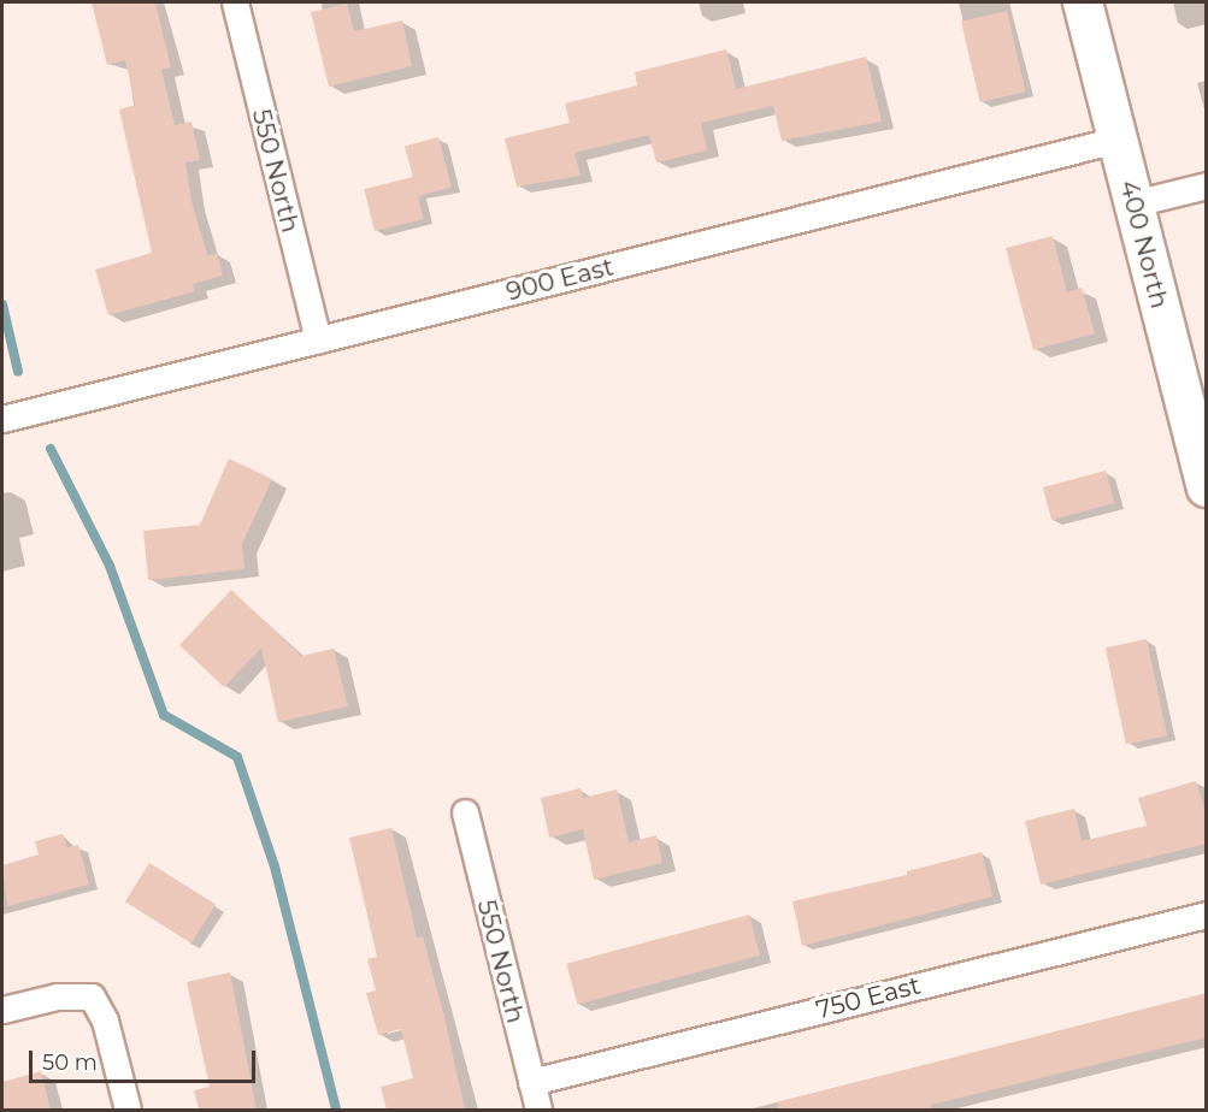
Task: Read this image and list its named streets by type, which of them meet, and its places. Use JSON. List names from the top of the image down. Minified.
{"streets":{"main road":["400 North"],"street":["550 North","900 East","750 East"]},"crossings":[["550 North","900 East"],["550 North","750 East"],["400 North","900 East"]],"scale_bar":"50 m"}
